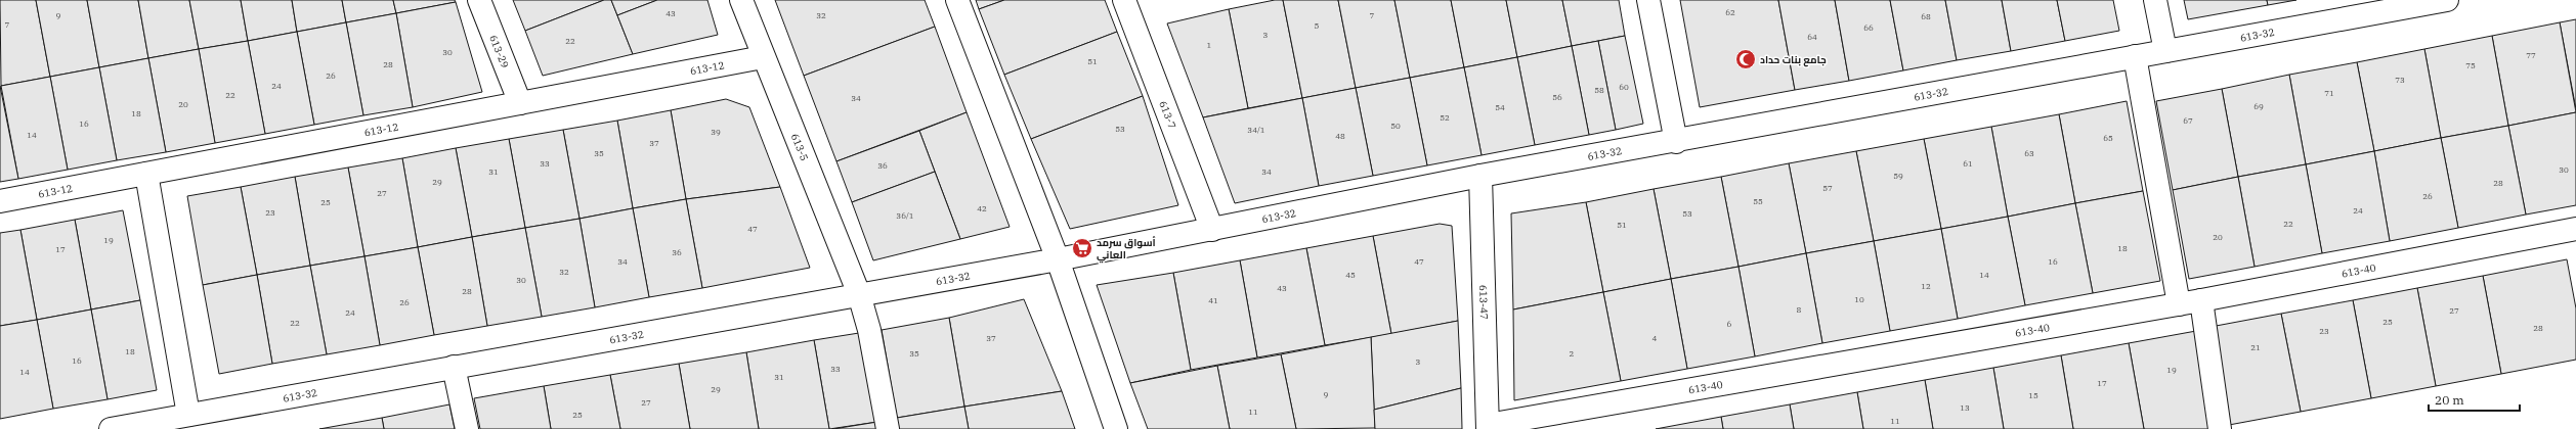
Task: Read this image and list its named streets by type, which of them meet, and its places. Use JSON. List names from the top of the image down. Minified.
{"streets":{"street":["613-32","613-29","613-12","613-7","613-5","613-40","613-47"]},"crossings":[["613-32","613-7"],["613-32","613-5"],["613-32","613-47"],["613-29","613-12"],["613-12","613-5"],["613-40","613-47"]],"places":{"mosque":["جامع بنات حداد"],"supermarket":["أسواق سرمد العاني"]},"house_numbers":["62","43","9","32","7","68","7","5","66","3","64","22","1","30","77","51","28","75","26","73","24","60","58","71","22","56","34","20","69","54","18","52","67","16","50","53","34/1","39","14","48","65","37","35","63","33","61","36","30","31","34","59","29","28","57","27","26","55","25","42","24","23","53","36/1","22","51","47","20","19","18","17","36","34","47","16","32","45","14","30","12","43","28","10","41","26","8","27","24","25","22","6","28","23","37","4","21","18","35","2","16","3","33","19","14","31","17","29","9","15","27","13","11","25","11"],"scale_bar":"20 m"}
